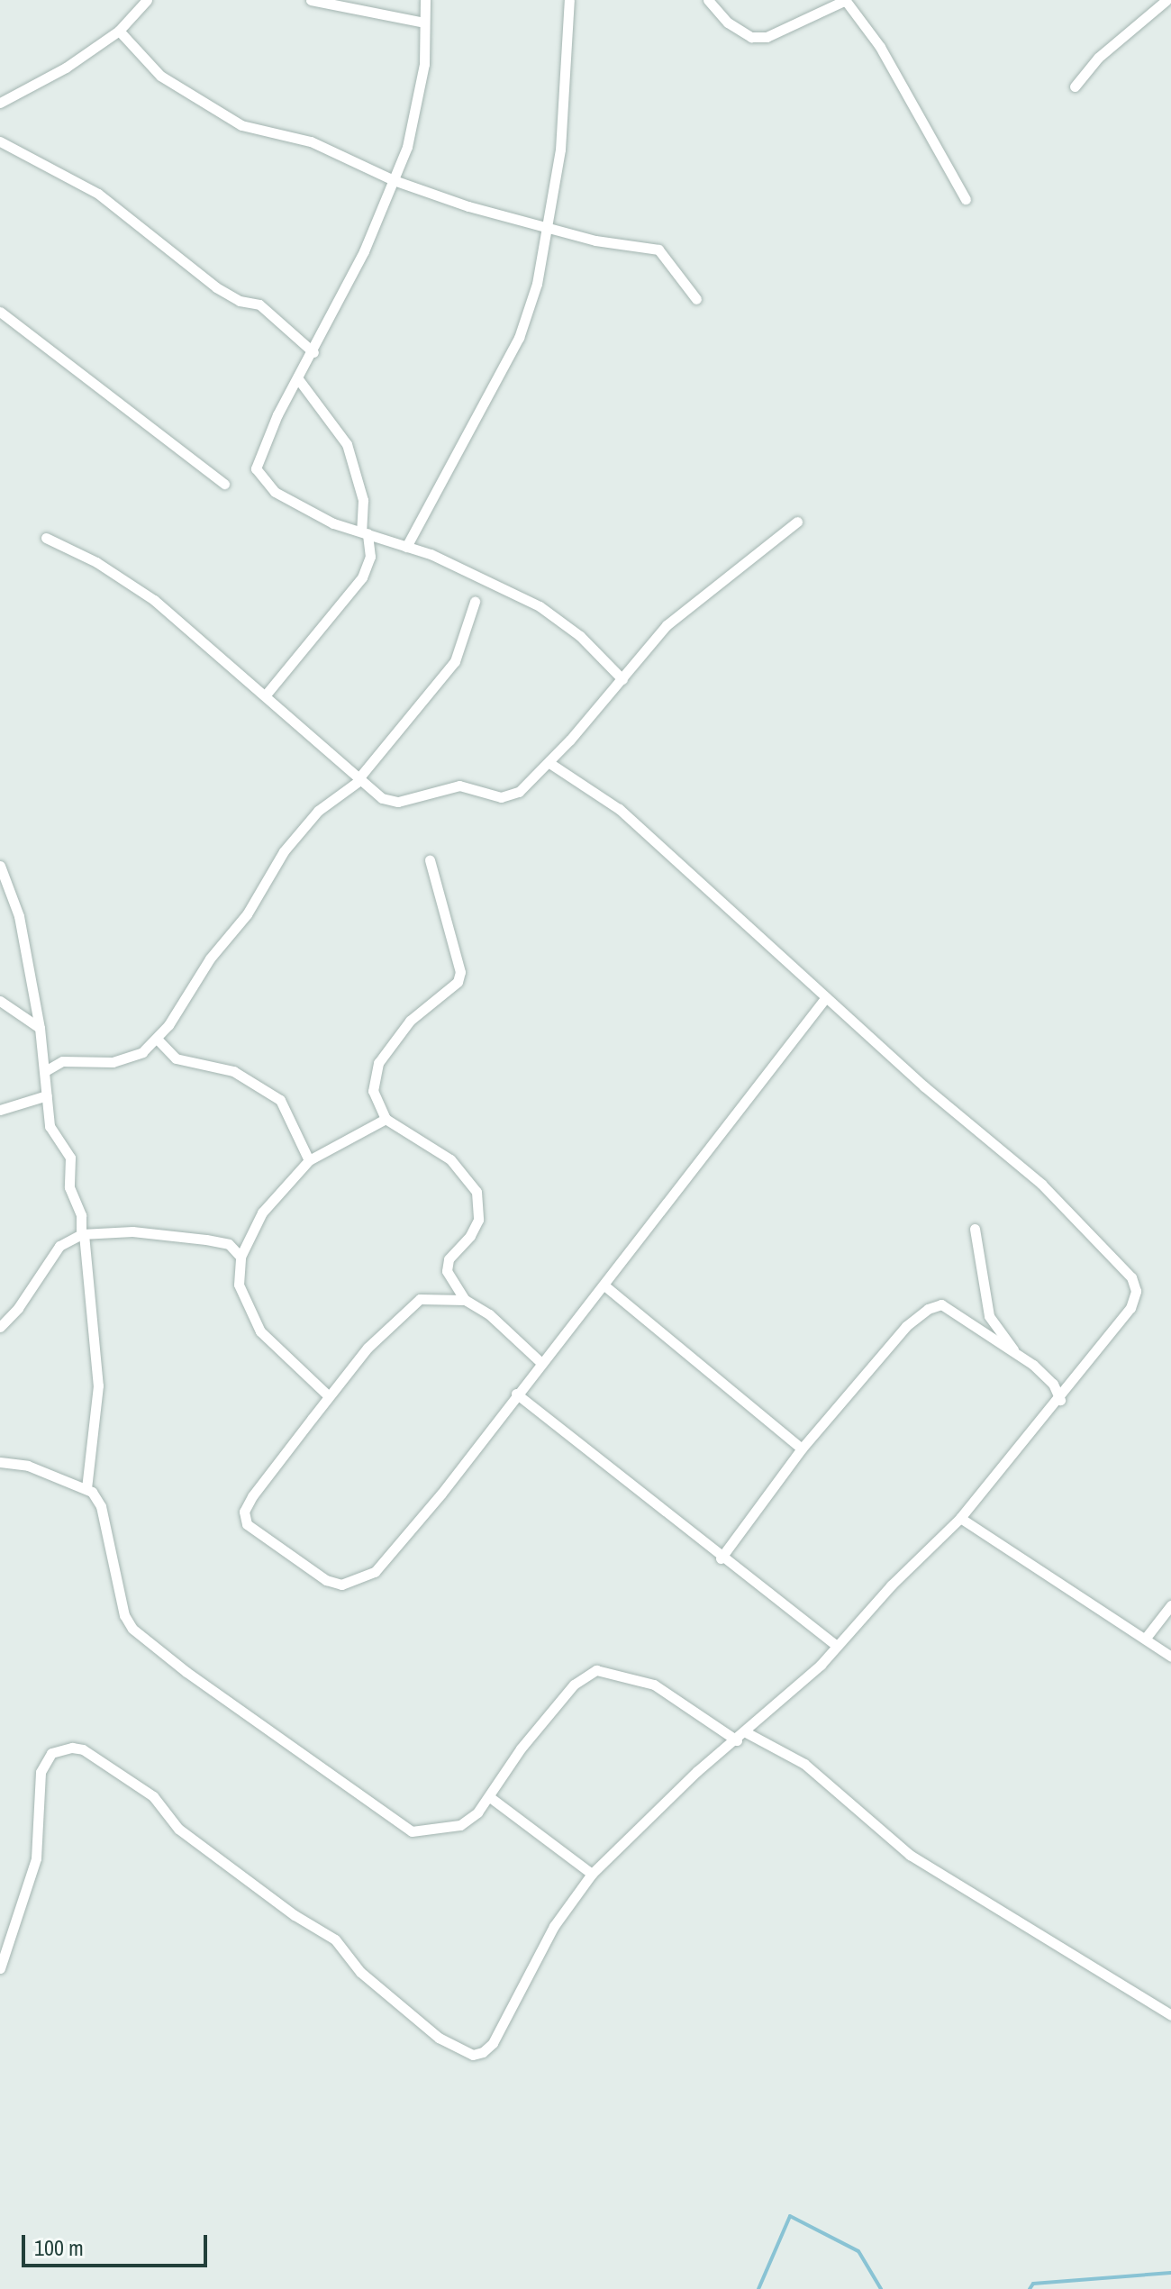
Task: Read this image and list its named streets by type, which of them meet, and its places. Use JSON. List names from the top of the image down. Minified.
{"scale_bar":"100 m"}
